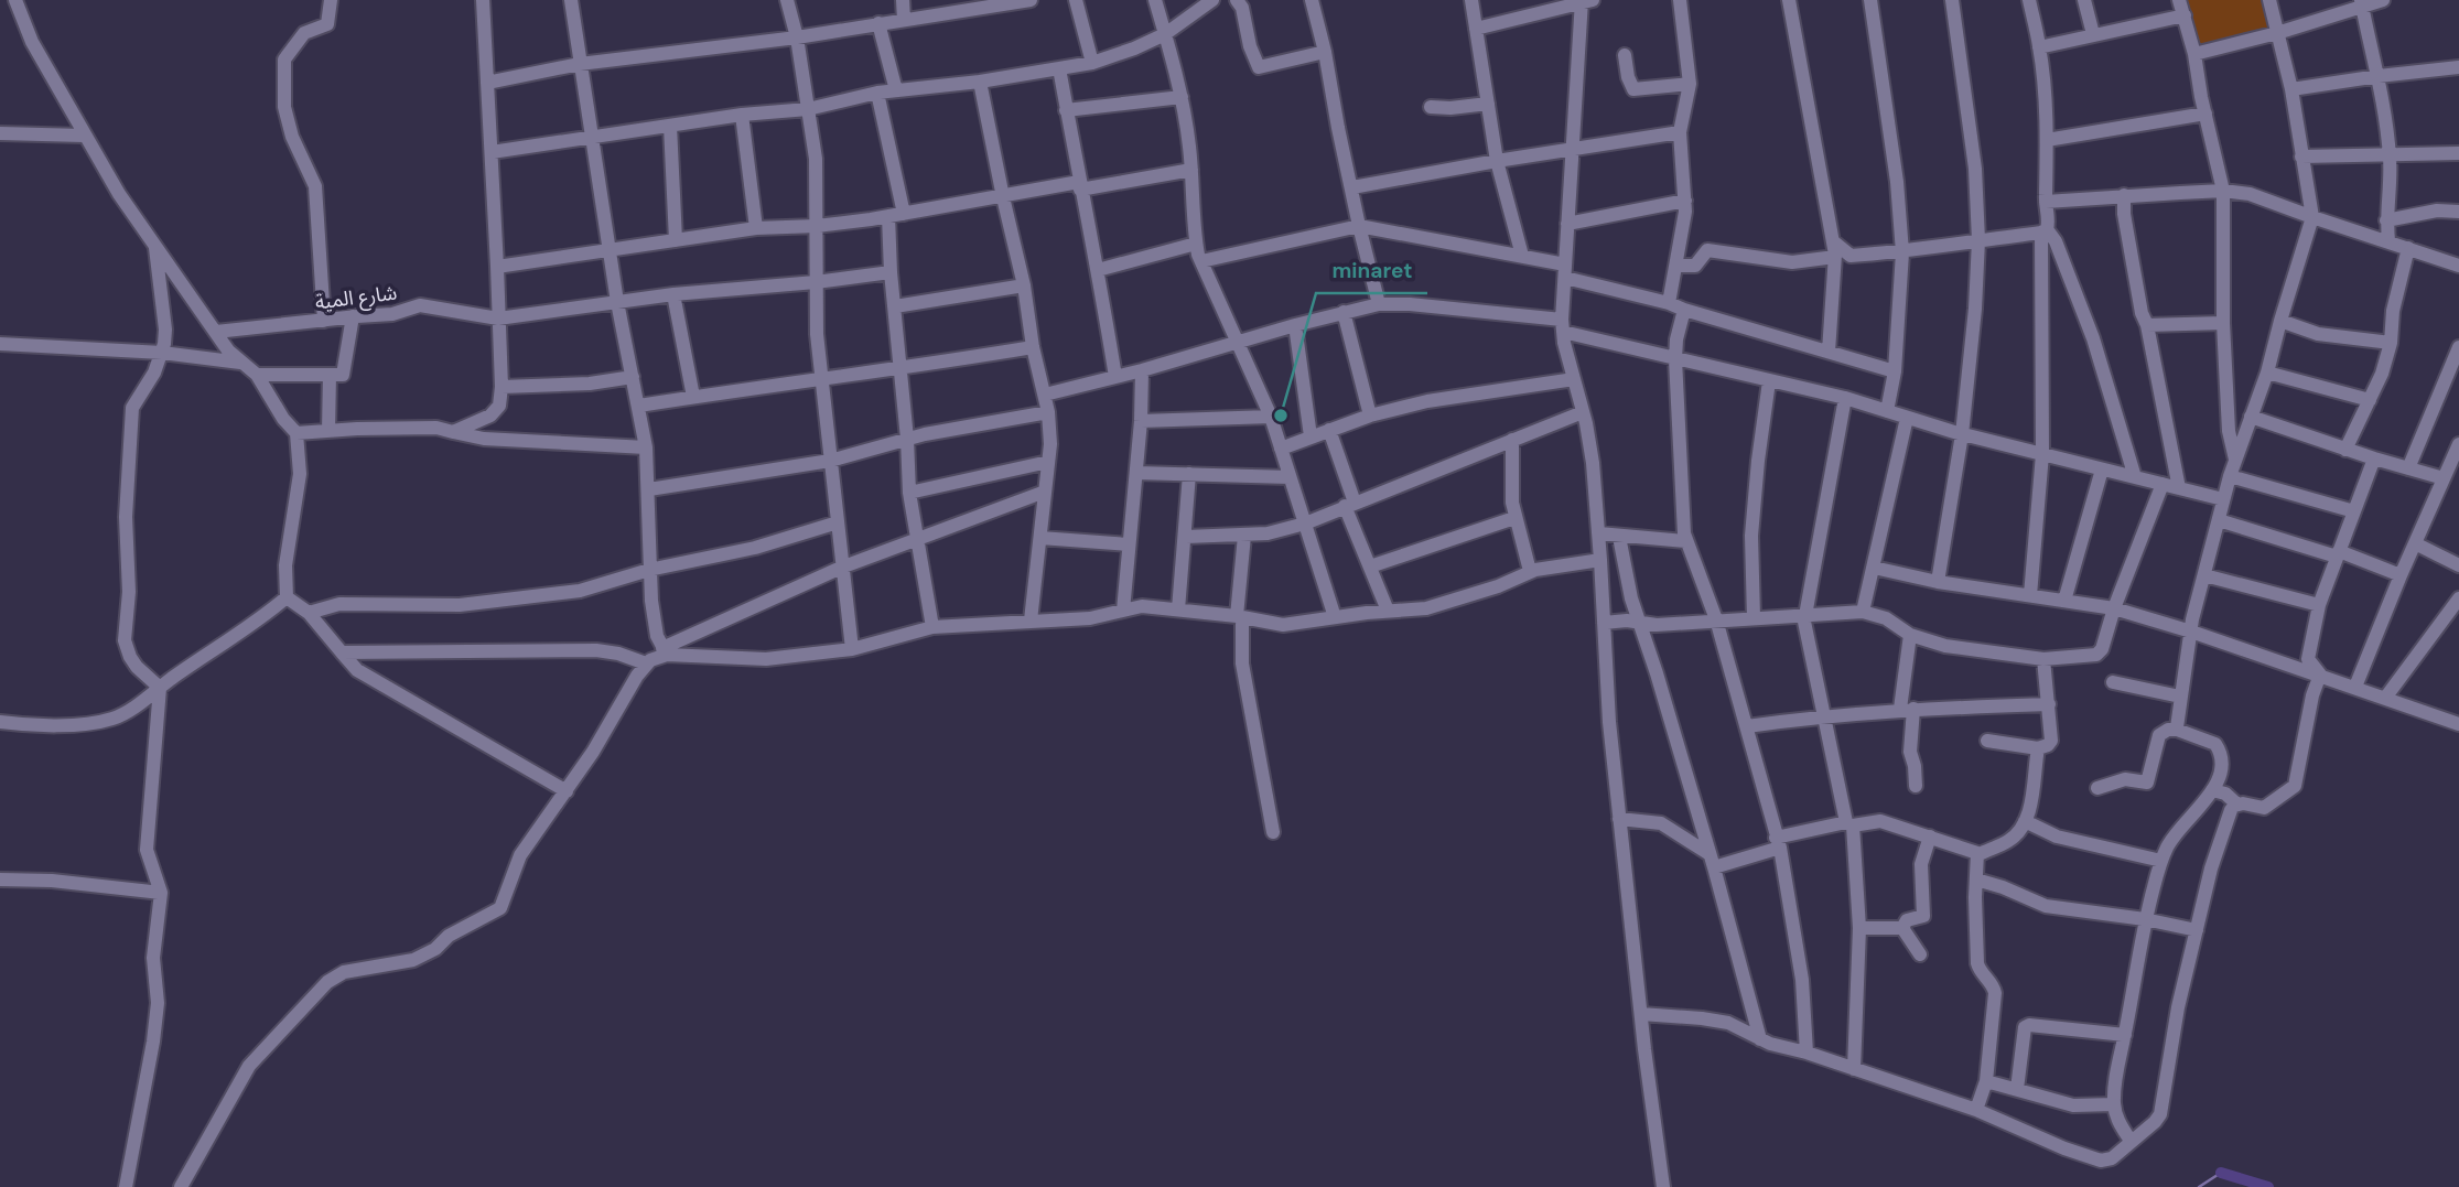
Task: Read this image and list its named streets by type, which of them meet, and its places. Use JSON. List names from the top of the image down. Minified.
{"streets":{"street":["شارع المية"]},"places":["minaret"]}
